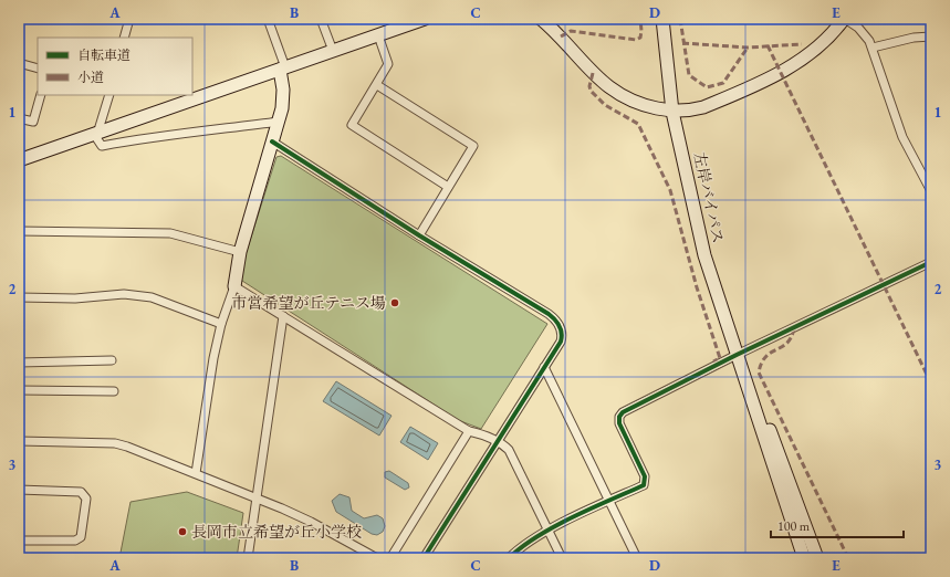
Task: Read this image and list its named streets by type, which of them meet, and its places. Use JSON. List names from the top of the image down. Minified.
{"streets":{"street":["左岸バイパス"]},"places":["市営希望が丘テニス場","長岡市立希望が丘小学校"],"legend":["自転車道","小道"],"scale_bar":"100 m","grid":{"columns":["A","B","C","D","E"],"rows":["1","2","3"]}}
